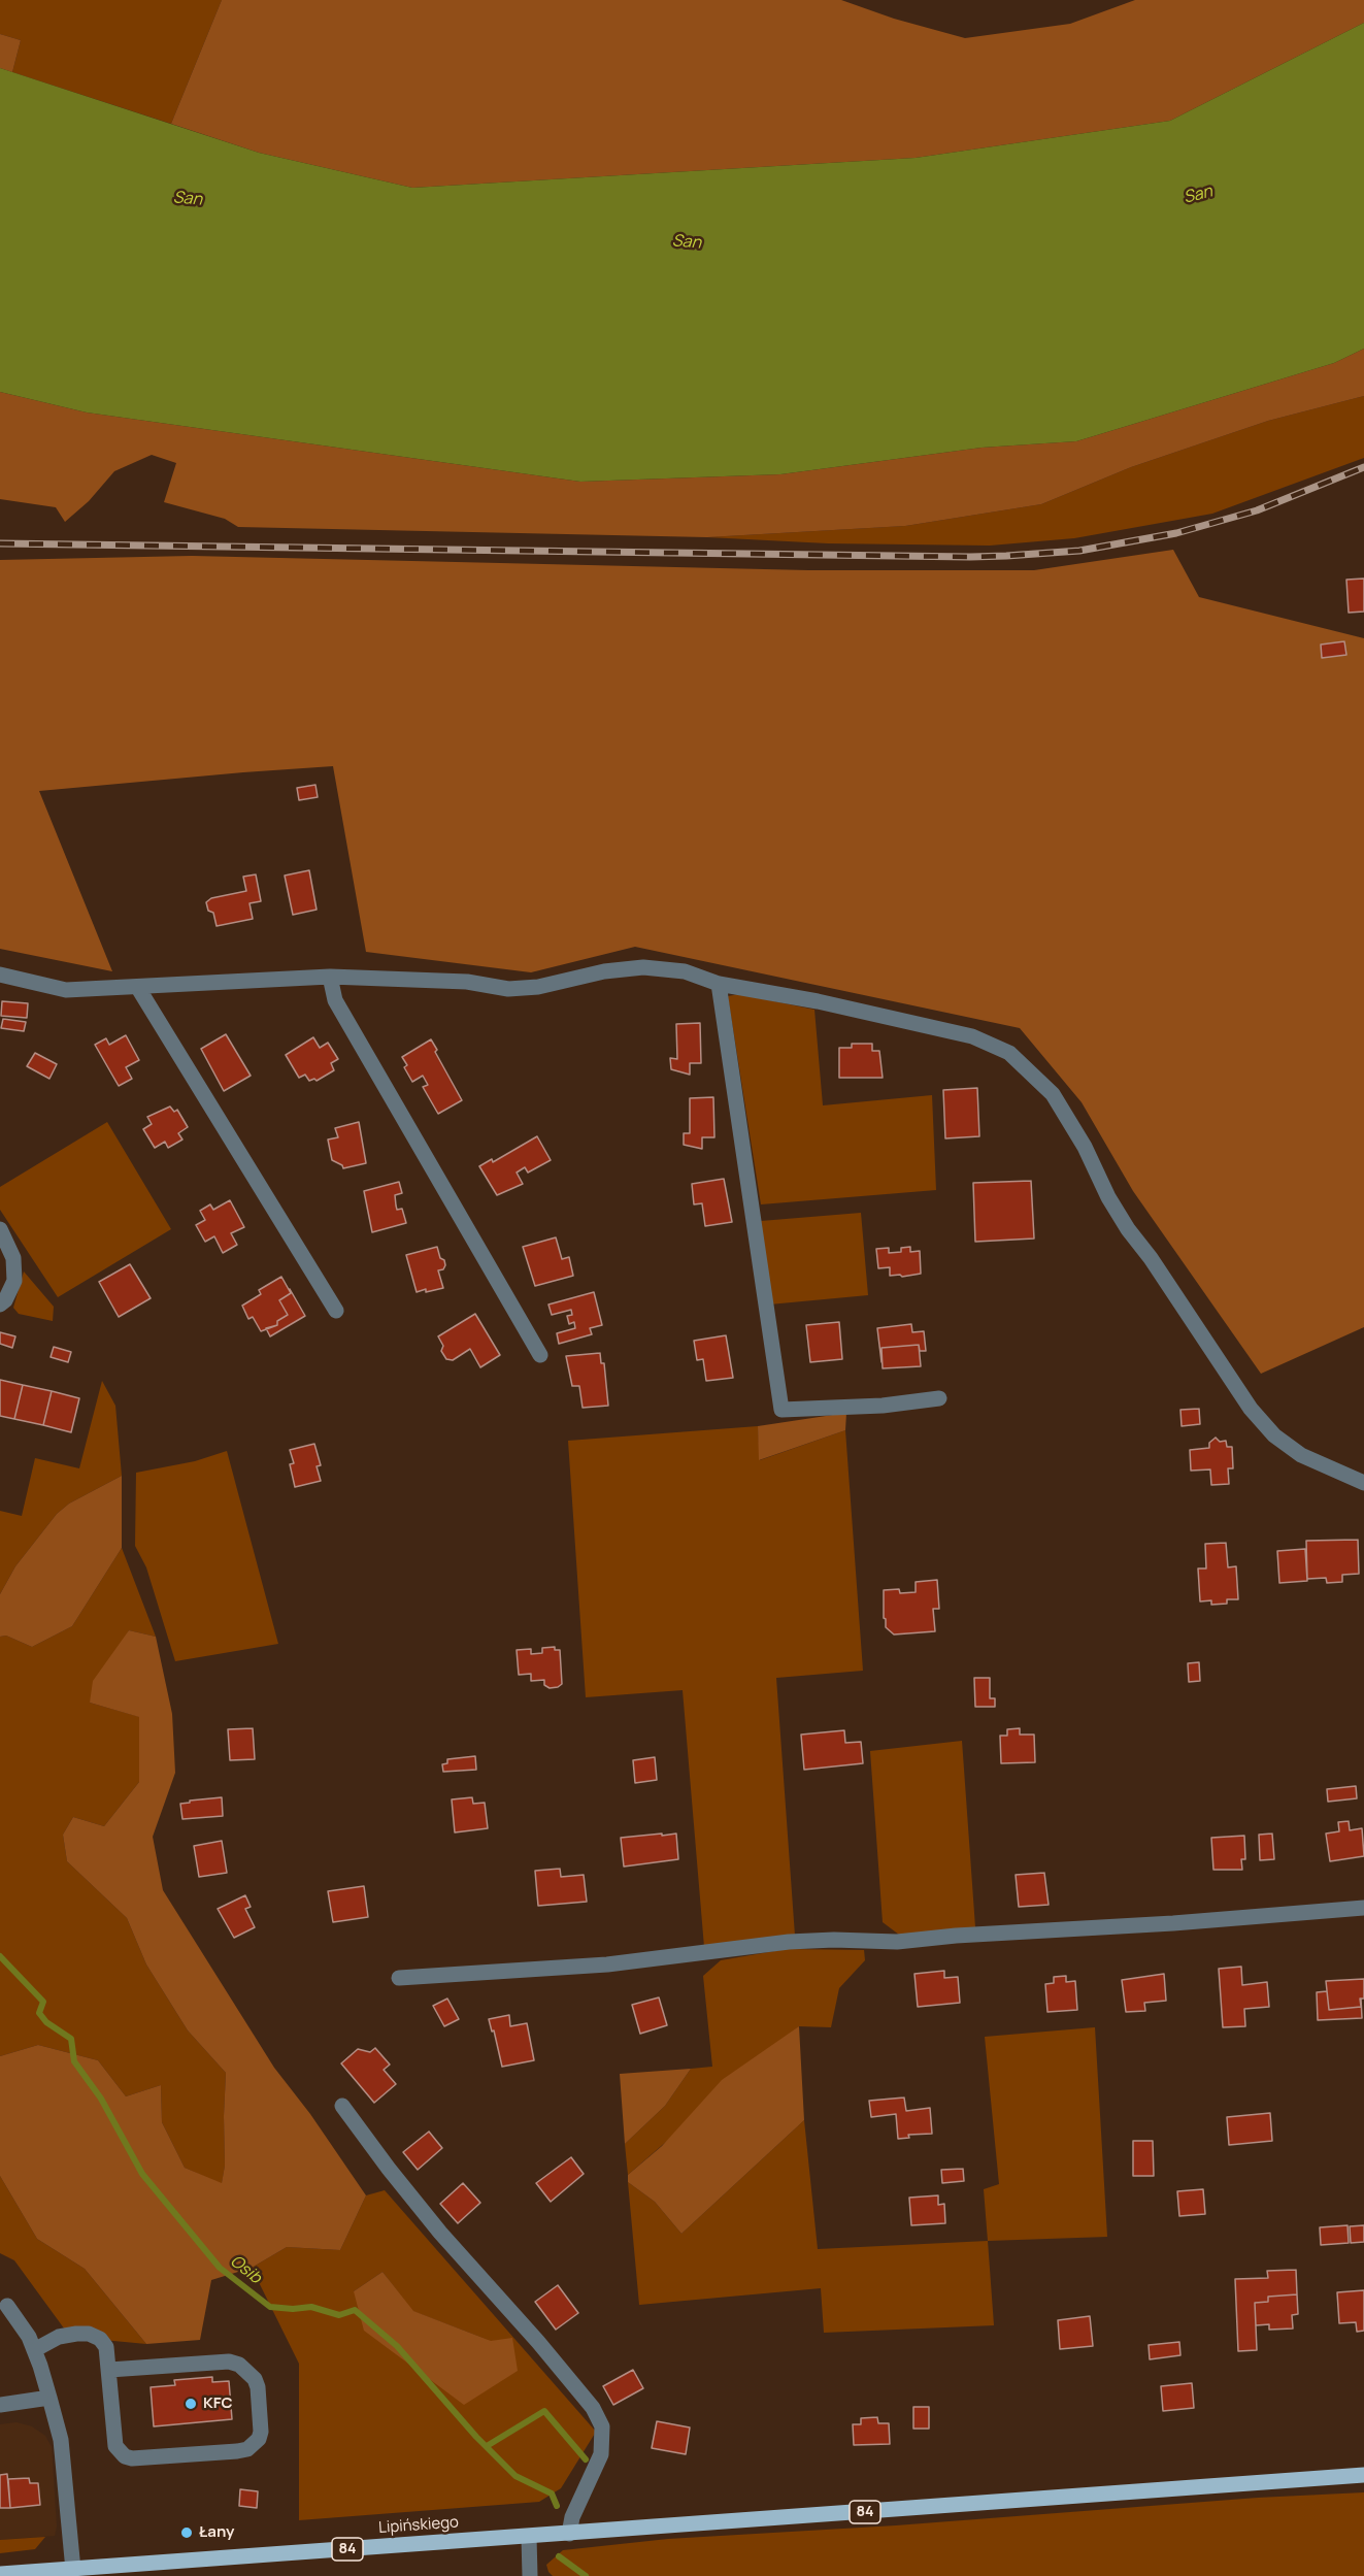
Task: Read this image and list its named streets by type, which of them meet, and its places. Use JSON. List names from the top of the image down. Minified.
{"streets":{"main road":["84","Lipińskiego"]},"water":["San","Osib"],"places":["KFC","Łany"]}
